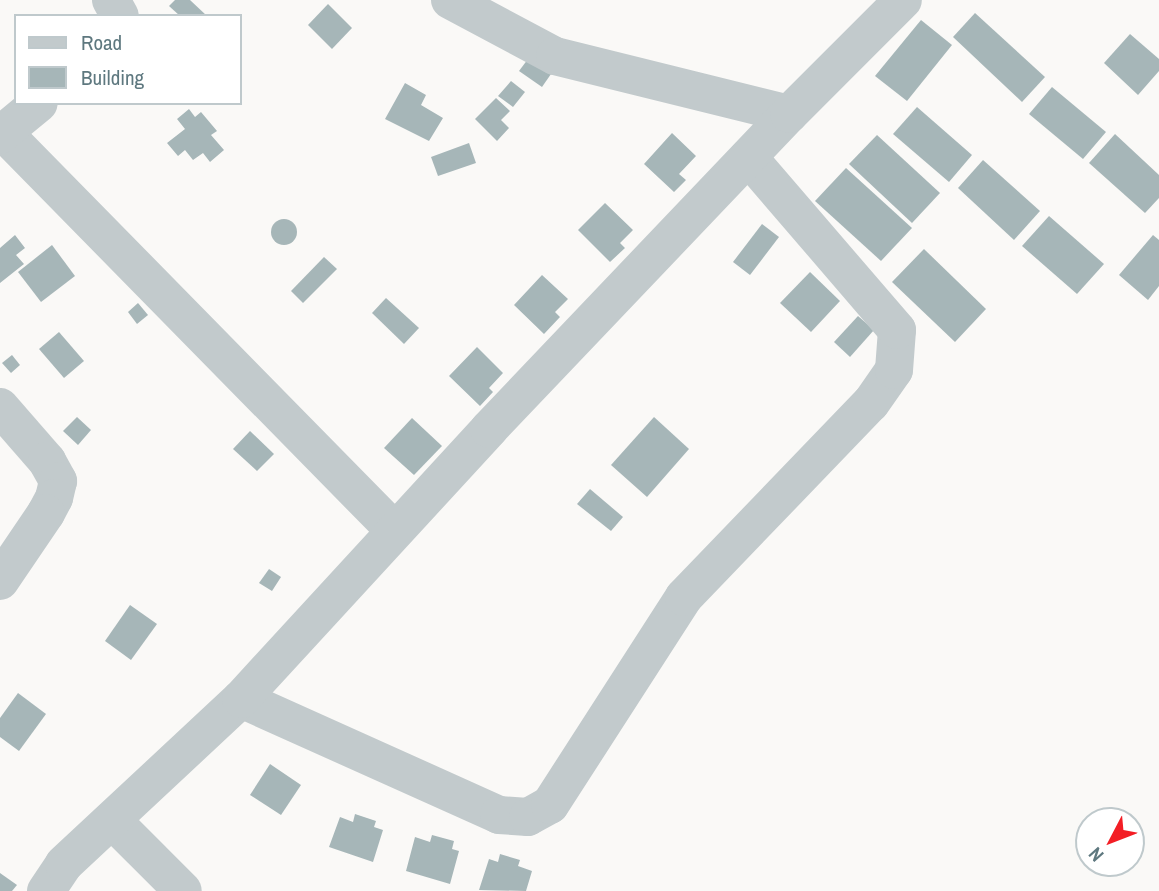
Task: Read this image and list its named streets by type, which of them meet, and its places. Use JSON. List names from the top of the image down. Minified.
{"legend":["Road","Building"],"north":"bottom left"}
